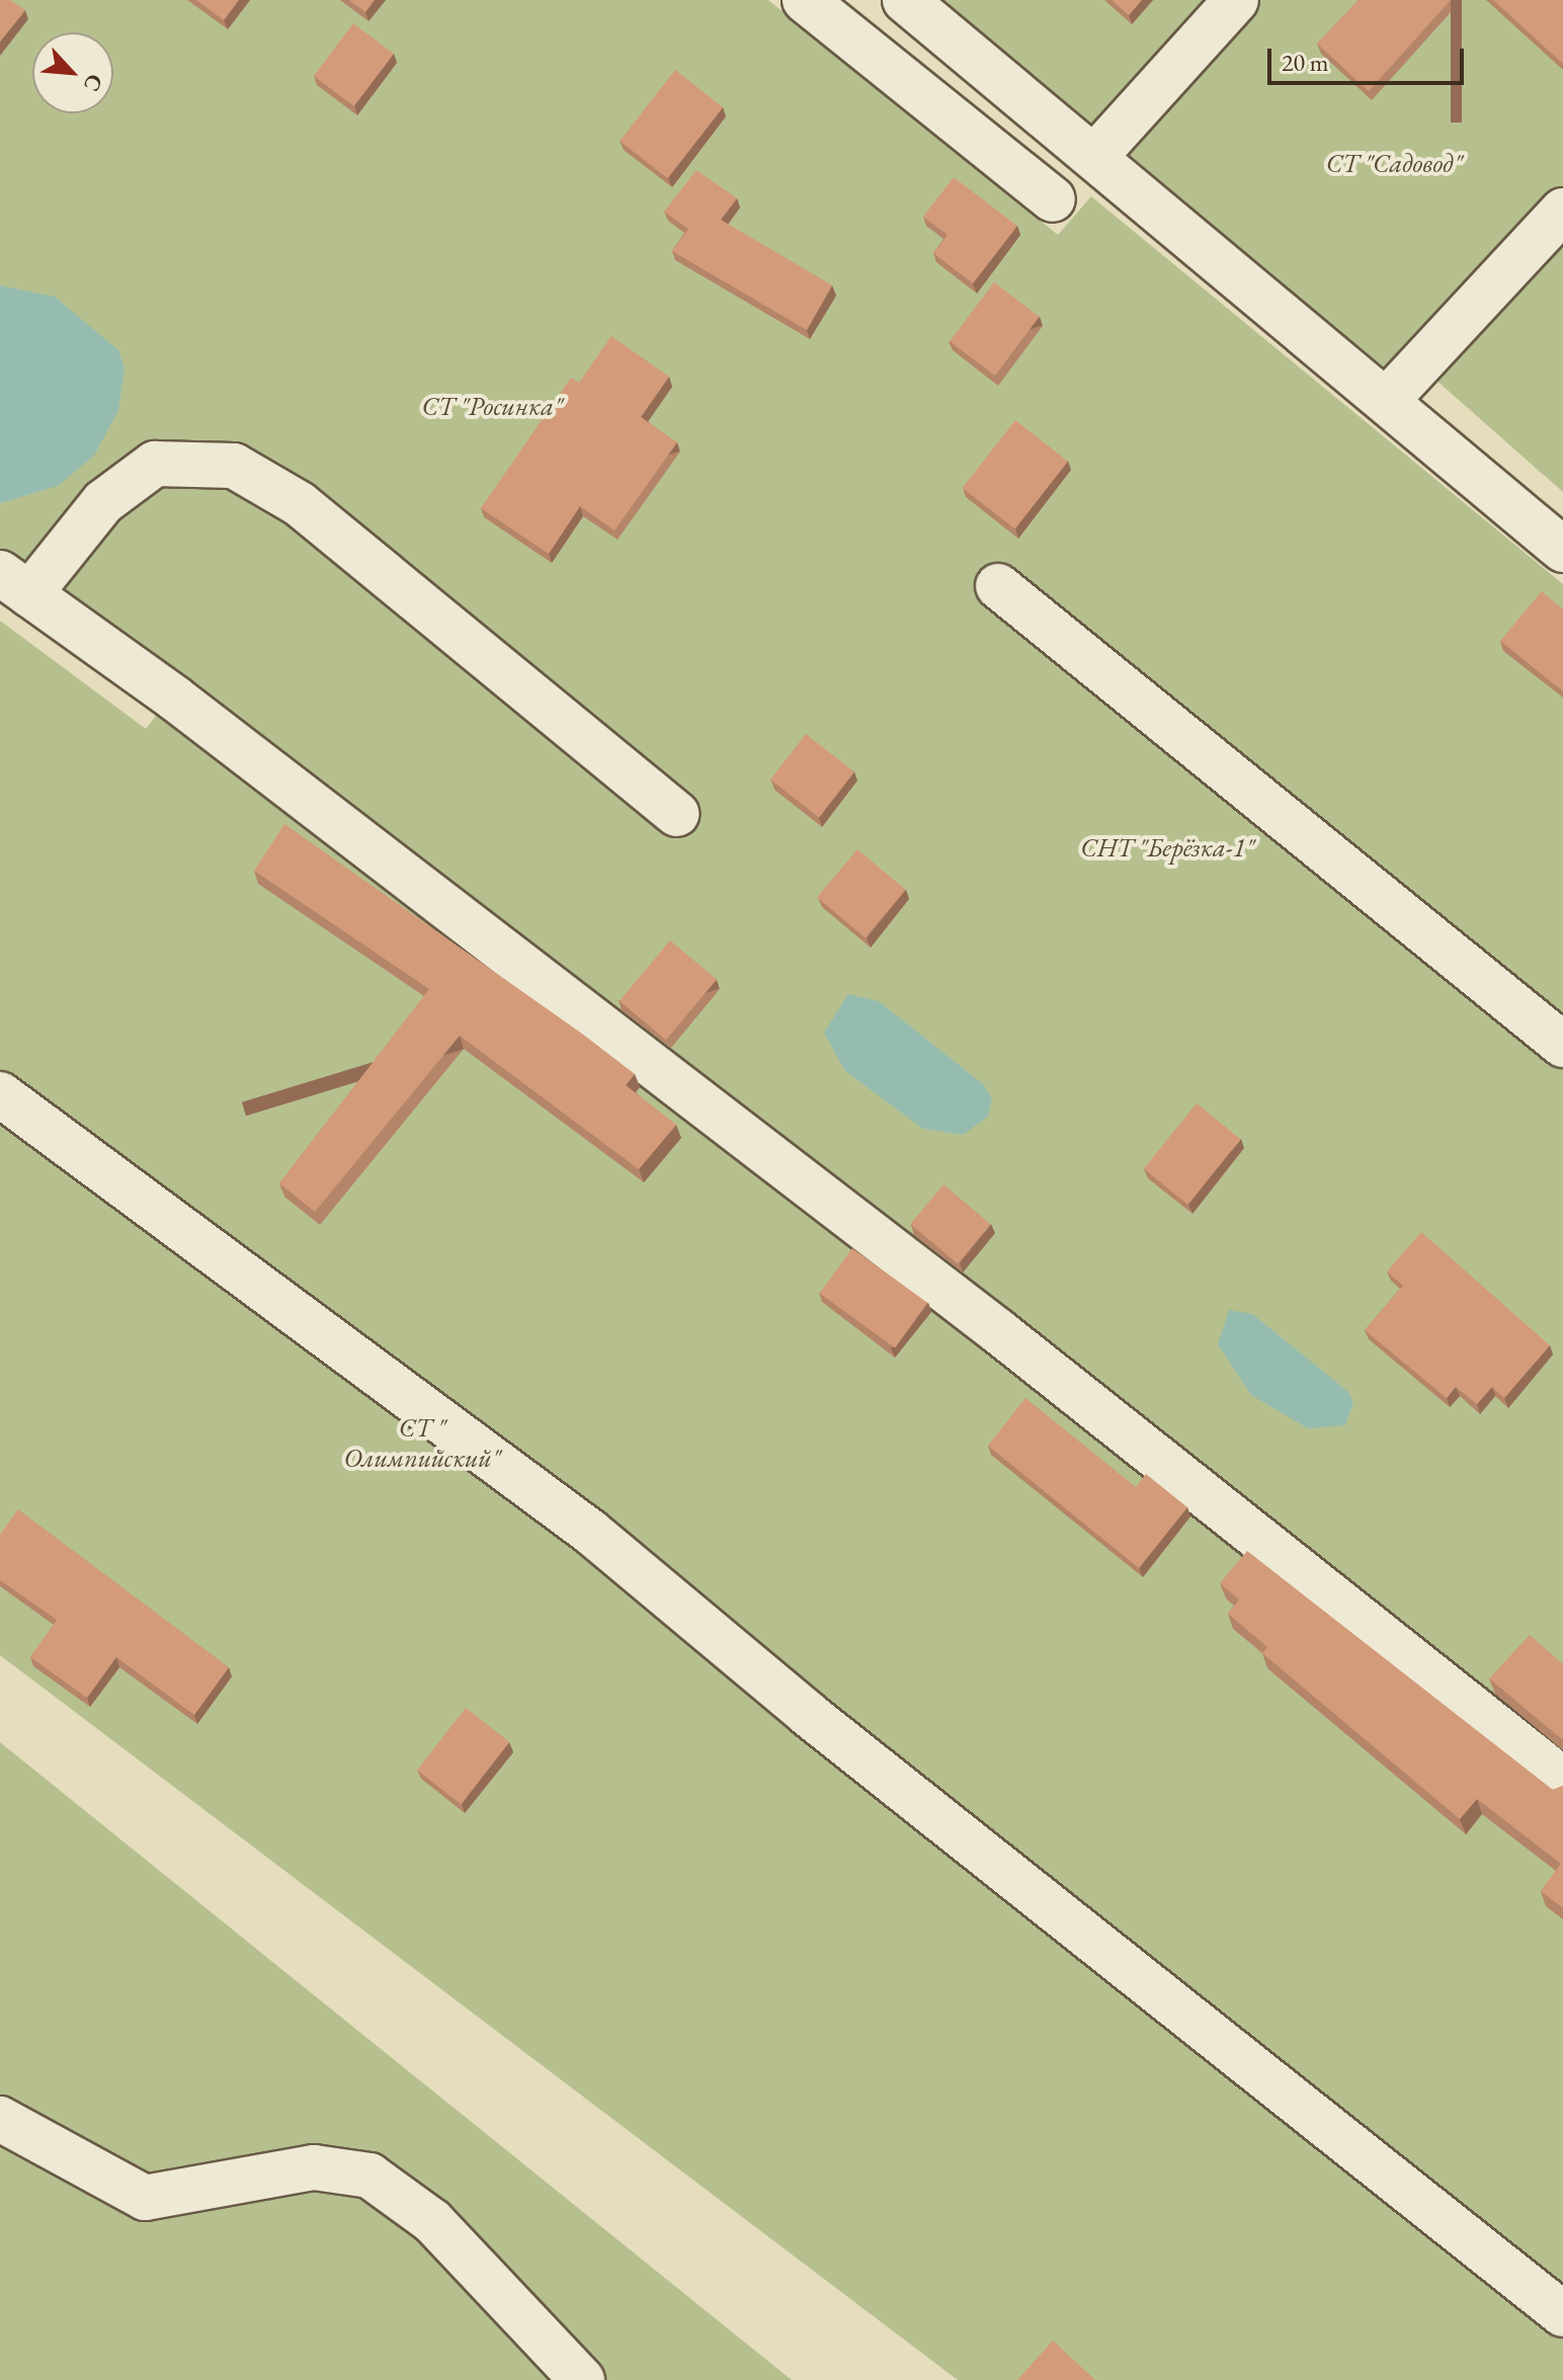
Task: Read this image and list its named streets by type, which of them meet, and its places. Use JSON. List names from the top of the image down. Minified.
{"parks":["СТ \"Садовод\"","СТ \"Росинка\"","СНТ \"Берёзка-1\"","СТ \" Олимпийский\""],"scale_bar":"20 m","north":"bottom right"}
